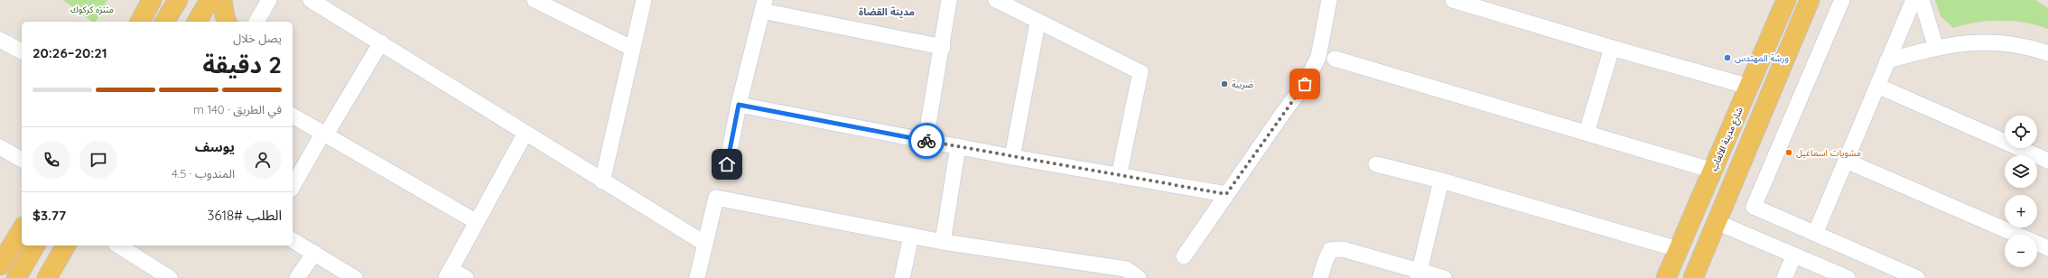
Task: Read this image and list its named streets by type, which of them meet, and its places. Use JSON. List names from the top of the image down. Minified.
{"streets":{"main road":["شارع مدينة الالعاب"]},"districts":["مدينة القضاة"],"parks":["متنزه كركوك"],"places":["ورشة المهندس","ضريبة","مشويات اسماعيل"],"page":{"heading":["2 دقيقة","يصل خلال","20:21–20:26"],"panel":["يوسف","المندوب · 4.5","الطلب #3618","$3.77"],"bar":"في الطريق · 140 m","map_buttons":["+","−"]}}
